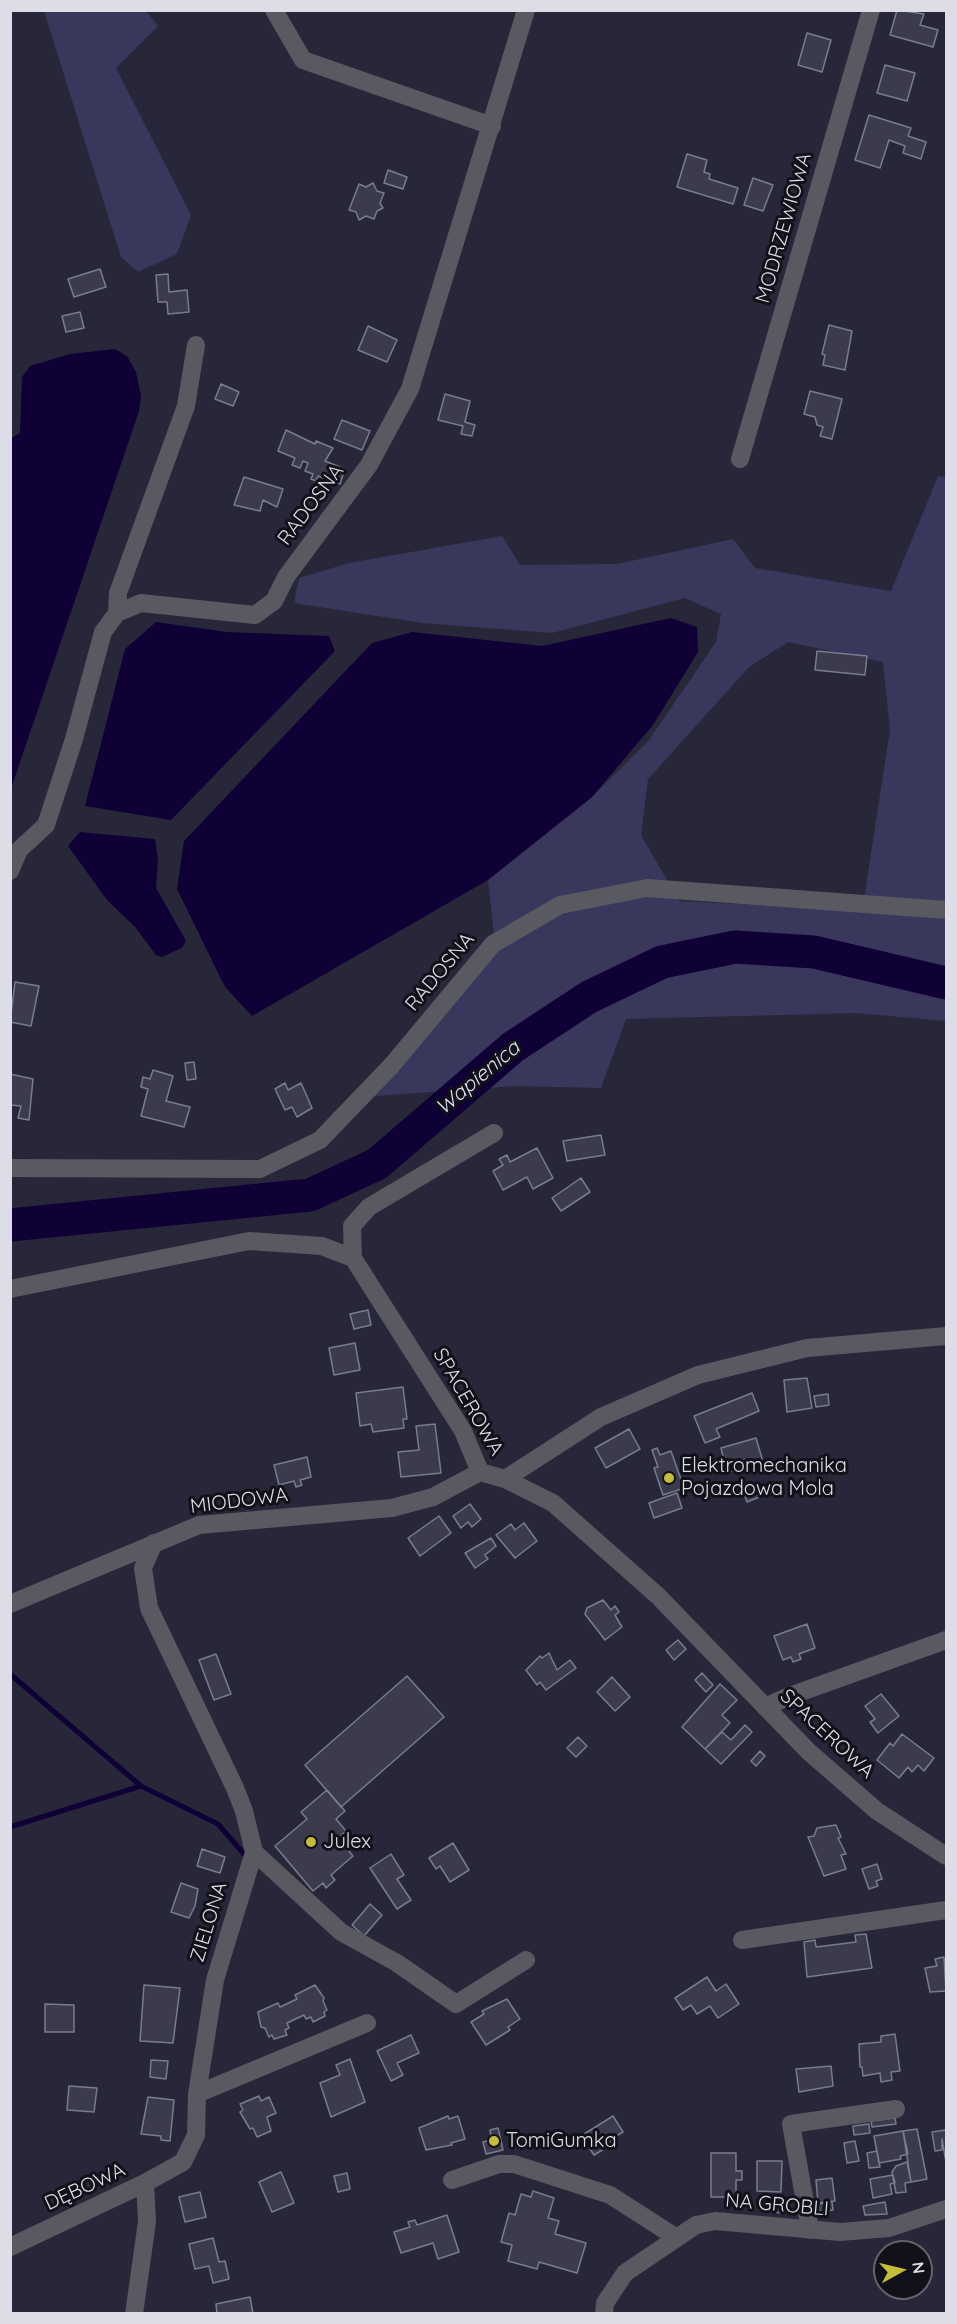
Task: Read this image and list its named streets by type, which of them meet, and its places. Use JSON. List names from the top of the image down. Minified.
{"streets":{"street":["MODRZEWIOWA","RADOSNA","SPACEROWA","MIODOWA","ZIELONA","DĘBOWA","NA GROBLI"]},"crossings":[["SPACEROWA","MIODOWA"],["ZIELONA","DĘBOWA"]],"water":["Wapienica"],"places":["Elektromechanika Pojazdowa Mola","Julex","TomiGumka"],"north":"right"}
